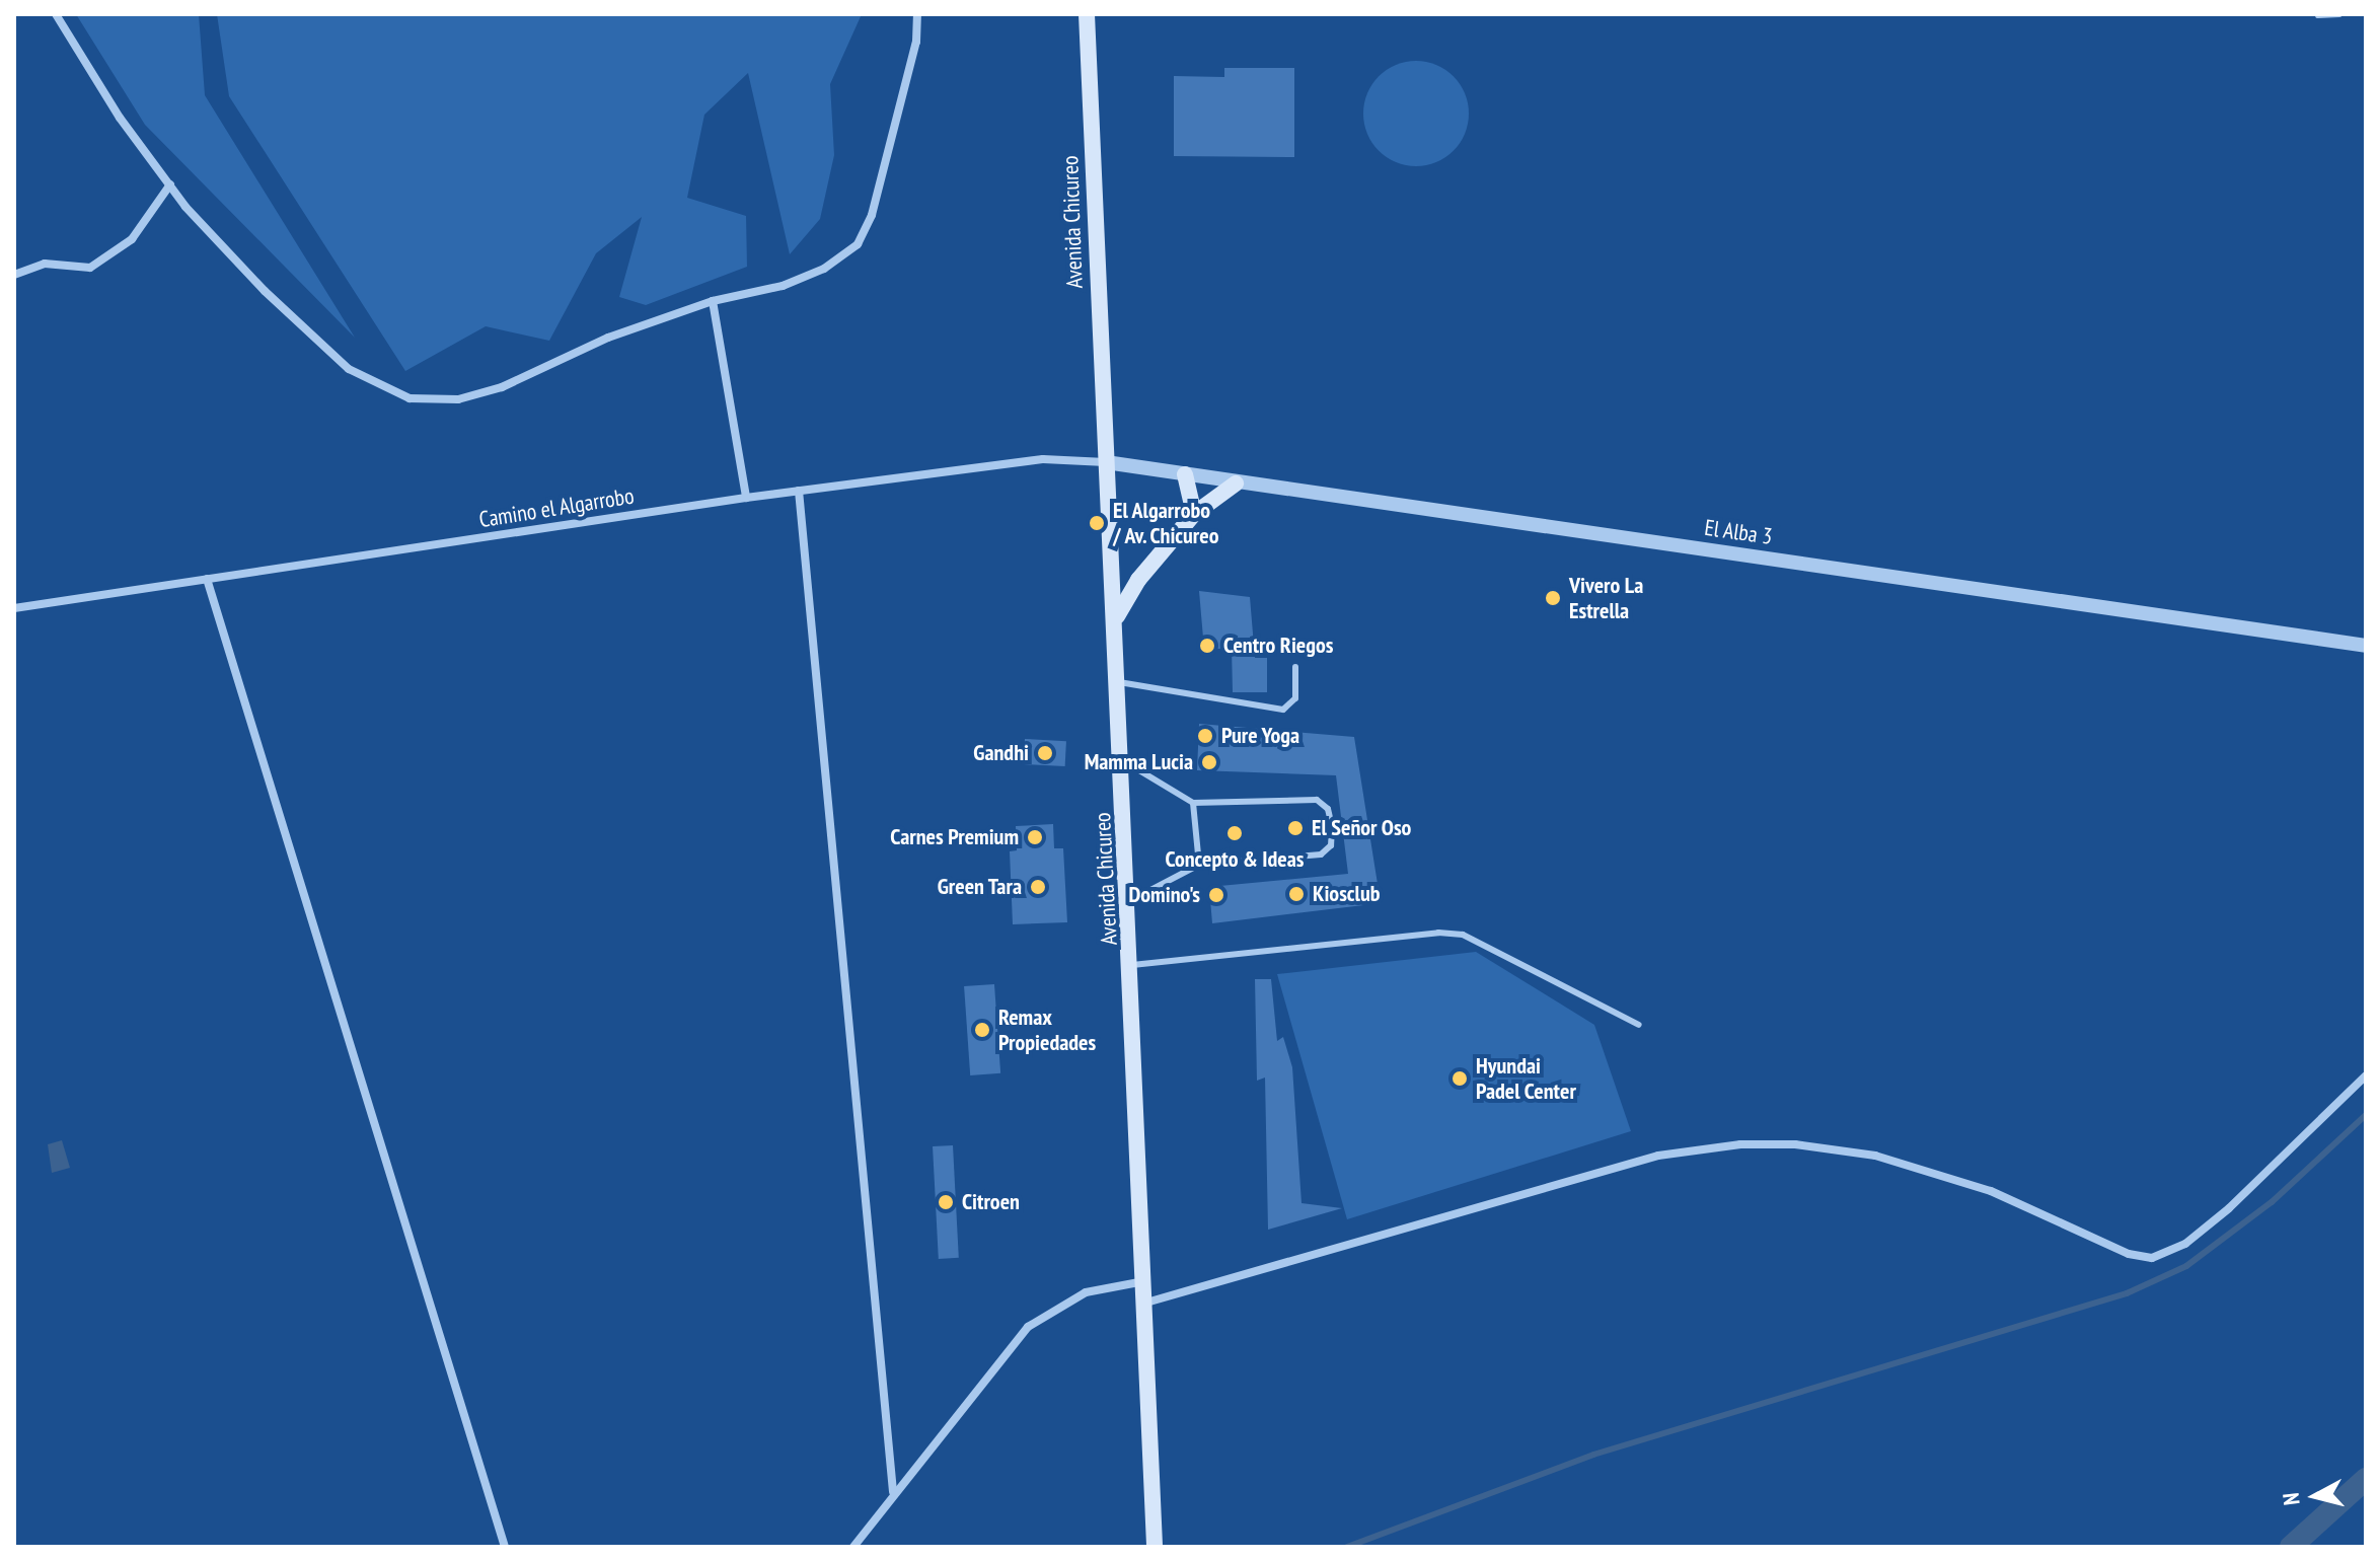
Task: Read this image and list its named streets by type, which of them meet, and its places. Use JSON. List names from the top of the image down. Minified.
{"streets":{"main road":["Avenida Chicureo"],"street":["Camino el Algarrobo","El Alba 3"]},"crossings":[["Avenida Chicureo","Camino el Algarrobo"],["Avenida Chicureo","El Alba 3"],["Camino el Algarrobo","El Alba 3"]],"places":["El Algarrobo / Av. Chicureo","Vivero La Estrella","Centro Riegos","Pure Yoga","Gandhi","Mamma Lucia","El Señor Oso","Concepto & Ideas","Carnes Premium","Green Tara","Kiosclub","Domino's","Remax Propiedades","Hyundai Padel Center","Citroen"],"north":"left"}
